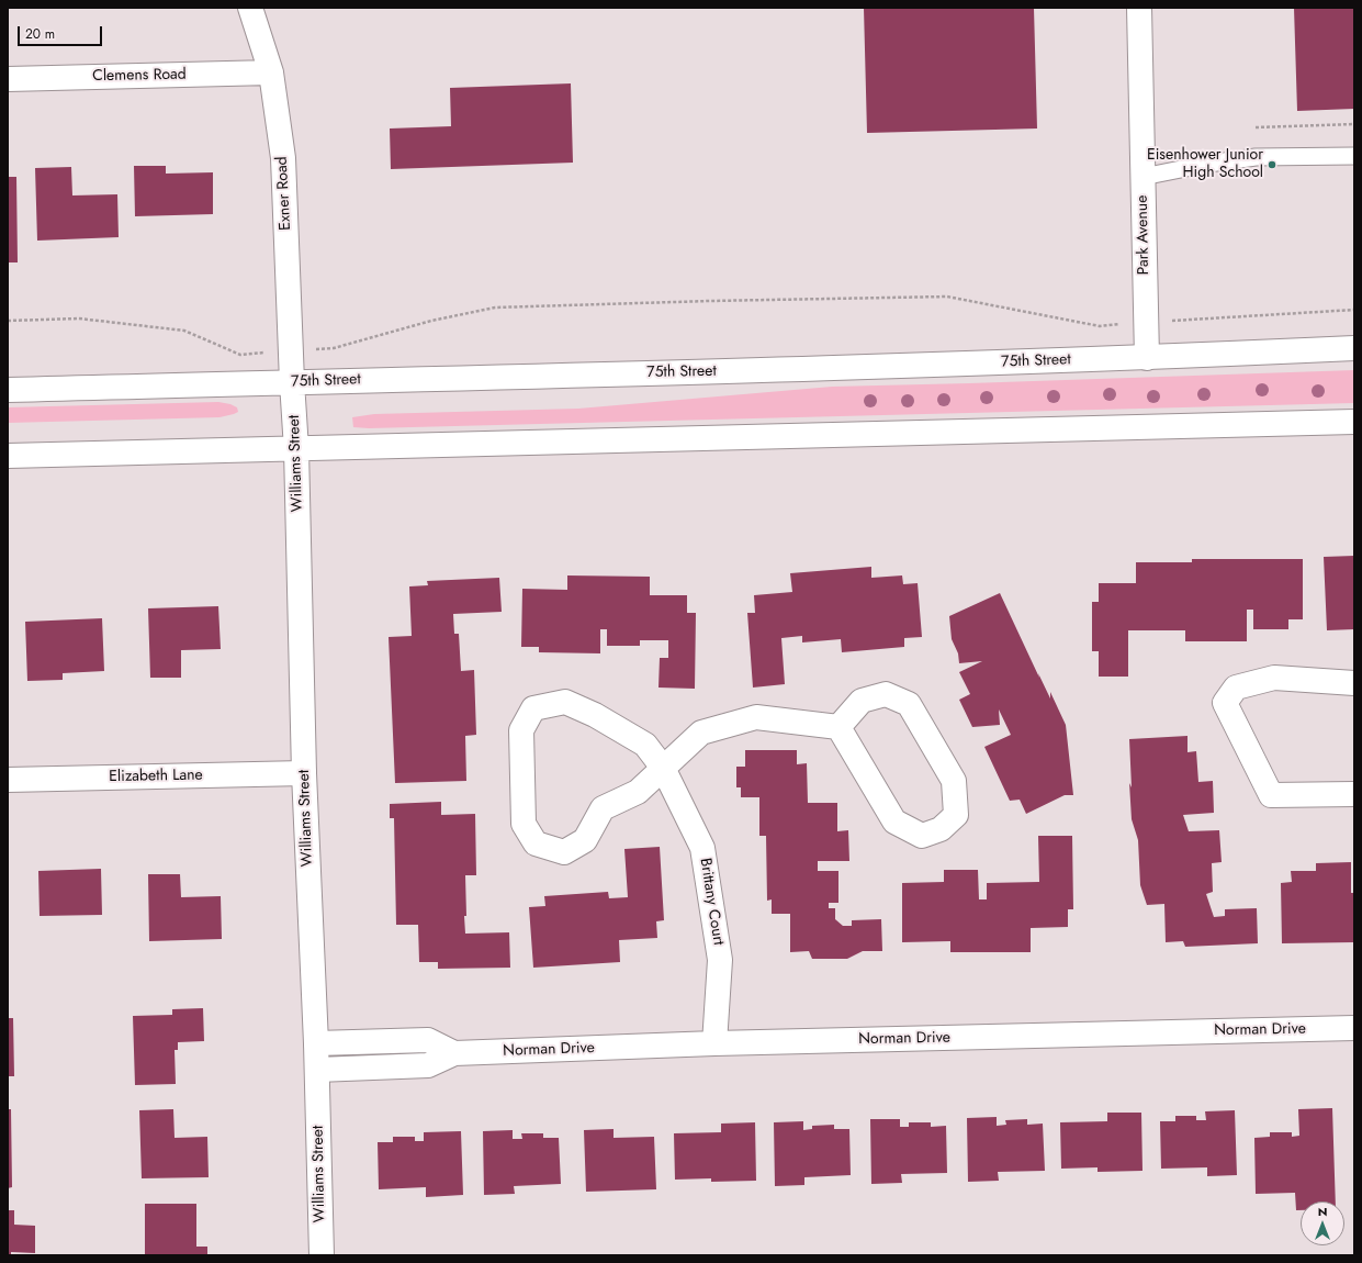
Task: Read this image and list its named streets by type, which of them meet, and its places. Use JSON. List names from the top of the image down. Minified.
{"streets":{"street":["Clemens Road","Exner Road","Park Avenue","75th Street","Williams Street","Elizabeth Lane","Brittany Court","Norman Drive"]},"crossings":[["Clemens Road","Exner Road"],["Exner Road","75th Street"],["Exner Road","Williams Street"],["Park Avenue","75th Street"],["75th Street","Williams Street"],["Williams Street","Elizabeth Lane"],["Williams Street","Norman Drive"],["Brittany Court","Norman Drive"]],"places":["Eisenhower Junior High School"],"scale_bar":"20 m","north":"top"}
